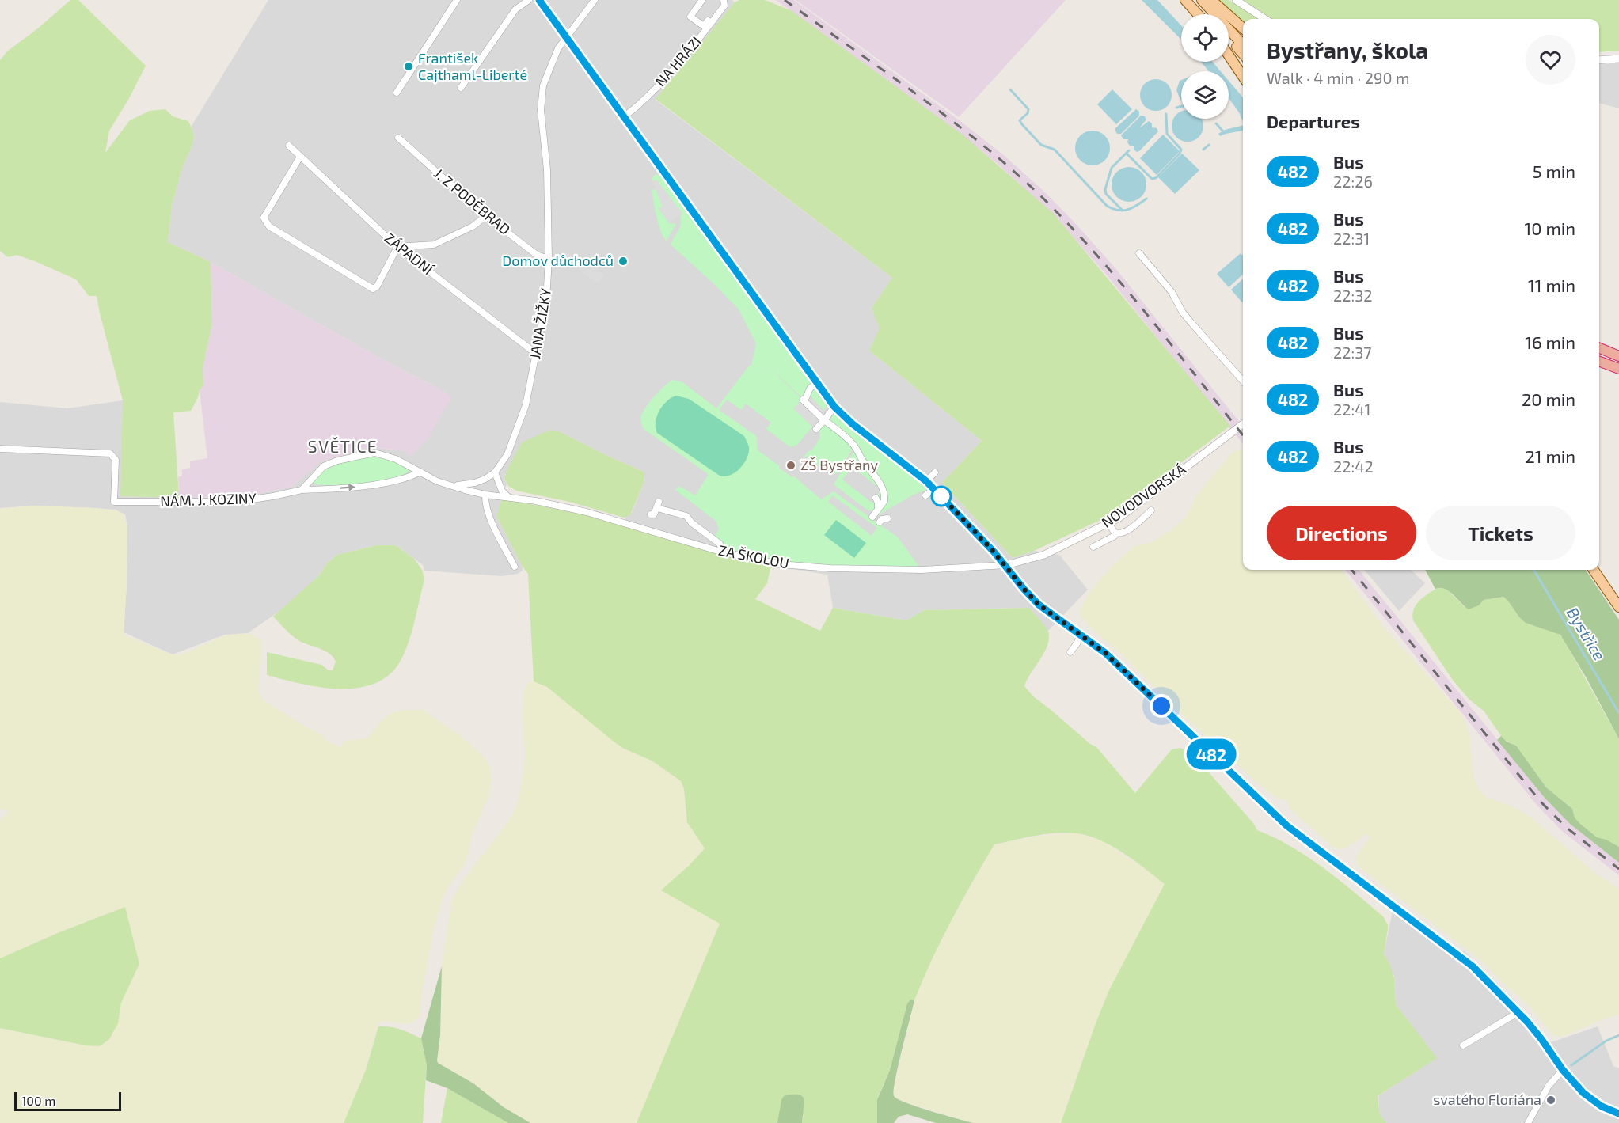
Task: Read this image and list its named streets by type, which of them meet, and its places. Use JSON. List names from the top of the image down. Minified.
{"streets":{"street":["NA HRÁZI","J. Z PODĚBRAD","ZÁPADNÍ","JANA ŽIŽKY","NOVODVORSKÁ","NÁM. J. KOZINY","ZA ŠKOLOU"]},"crossings":[["J. Z PODĚBRAD","JANA ŽIŽKY"],["ZÁPADNÍ","JANA ŽIŽKY"],["JANA ŽIŽKY","ZA ŠKOLOU"],["NOVODVORSKÁ","ZA ŠKOLOU"]],"districts":["SVĚTICE"],"water":["Bystřice"],"places":["František Cajthaml-Liberté","Domov důchodců","ZŠ Bystřany","svatého Floriána"],"lines":["bus line 482"],"scale_bar":"100 m","page":{"on_map":"482","heading":[["Bystřany, škola","Walk · 4 min · 290 m"],"Departures"],"list":[{"mark":"482","name":"Bus","note":"22:26","value":"5 min"},{"mark":"482","name":"Bus","note":"22:31","value":"10 min"},{"mark":"482","name":"Bus","note":"22:32","value":"11 min"},{"mark":"482","name":"Bus","note":"22:37","value":"16 min"},{"mark":"482","name":"Bus","note":"22:41","value":"20 min"},{"mark":"482","name":"Bus","note":"22:42","value":"21 min"}],"buttons":["Directions","Tickets"],"scale":"100 m"}}
